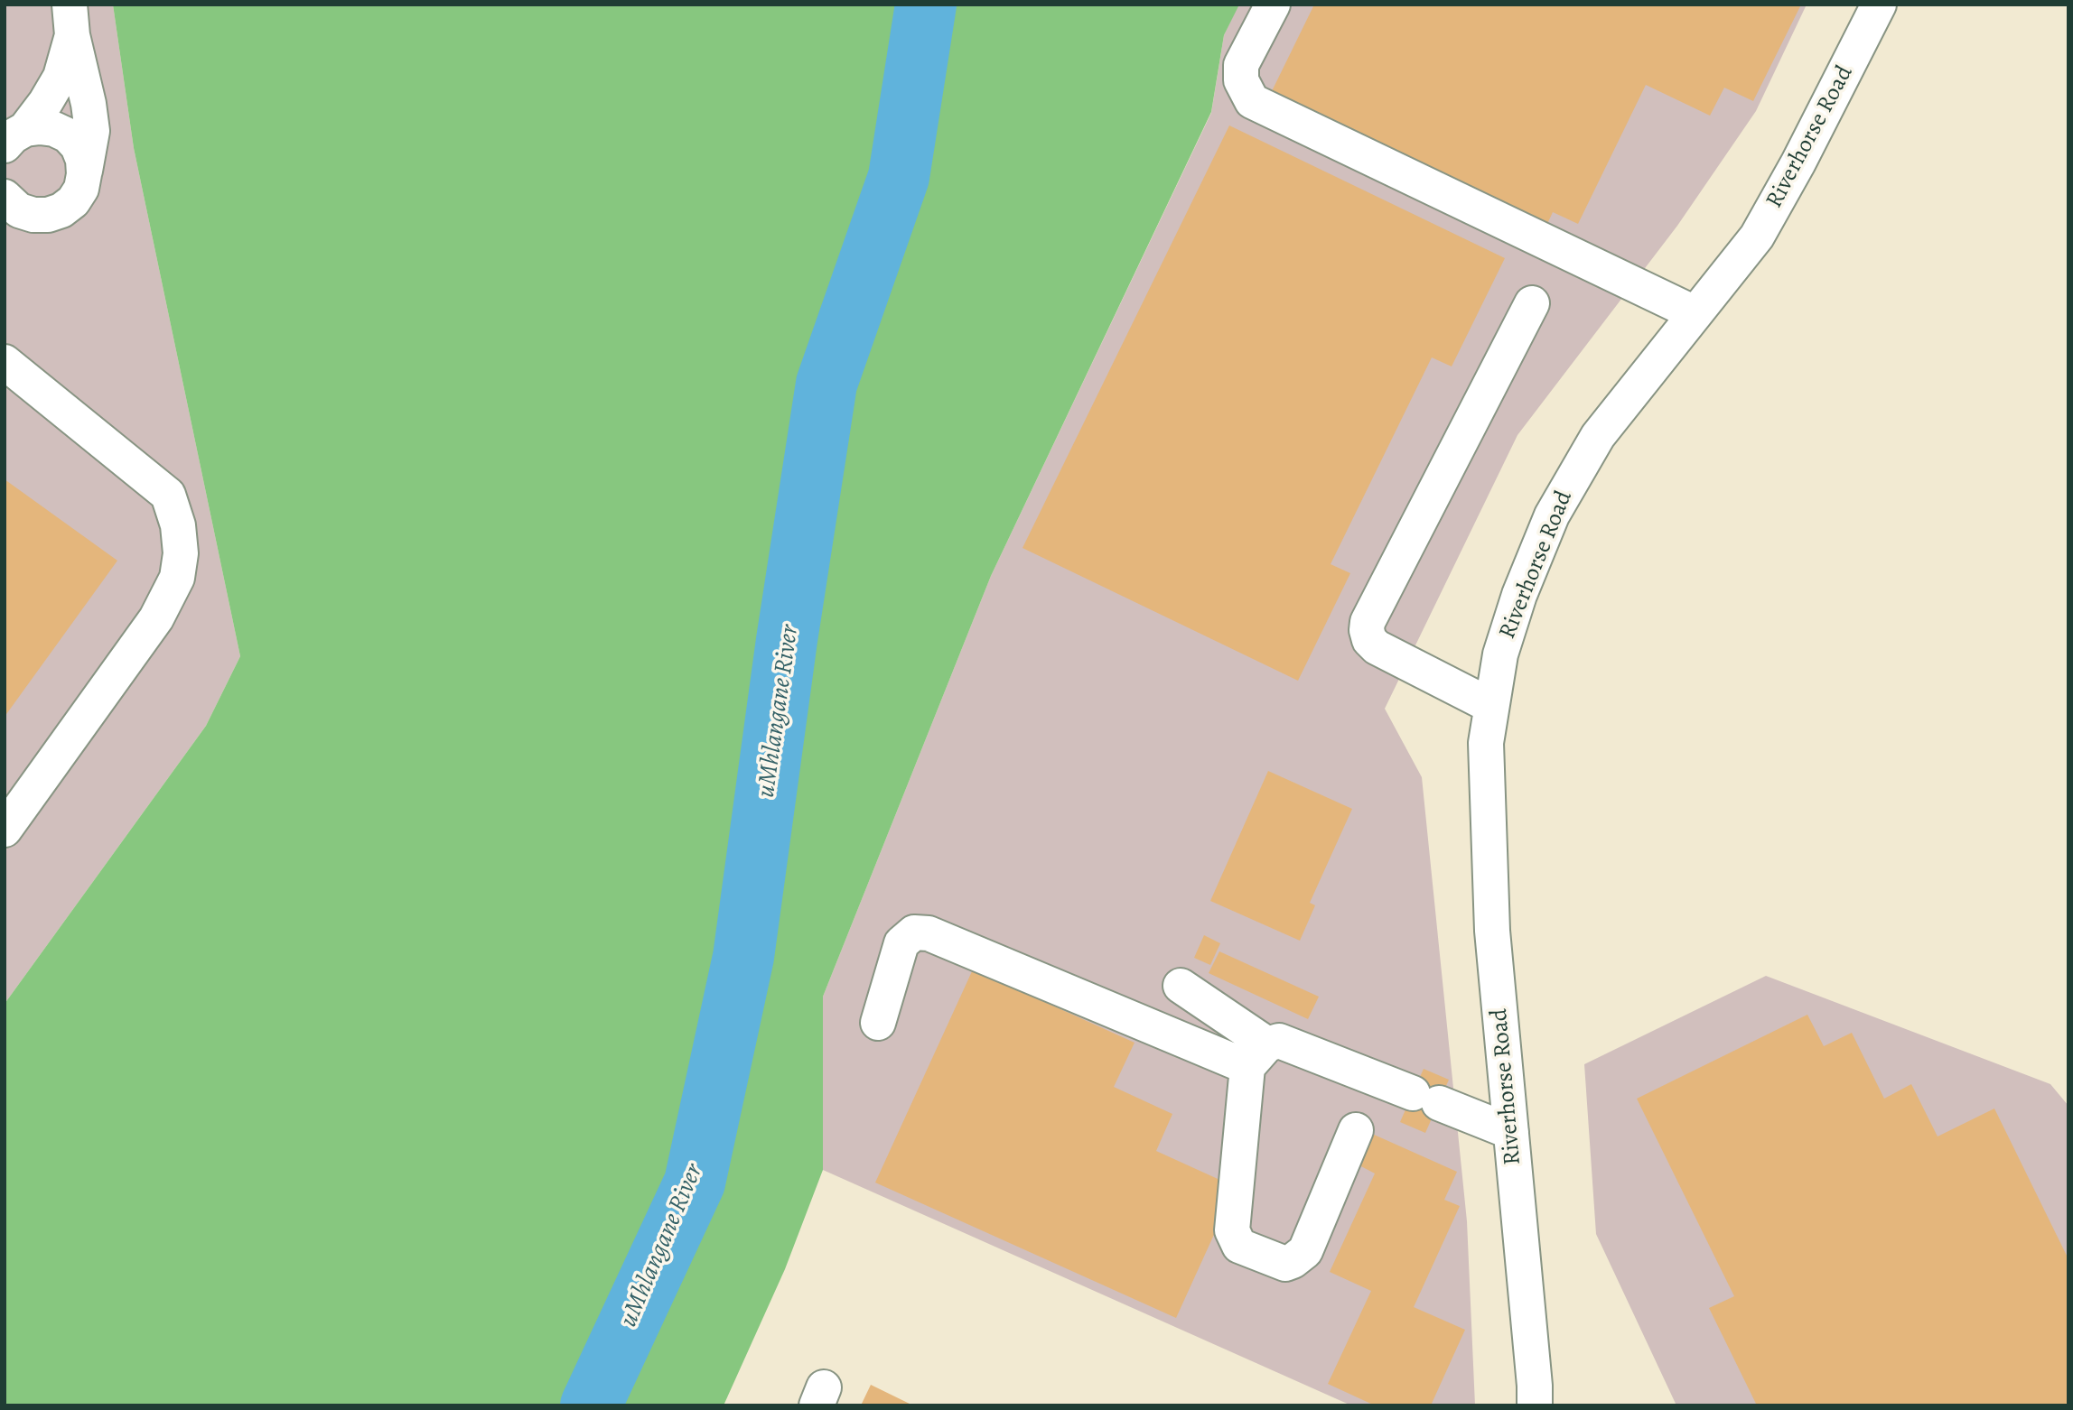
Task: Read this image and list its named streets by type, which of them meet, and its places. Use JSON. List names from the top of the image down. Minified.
{"streets":{"lane":["Riverhorse Road"]},"water":["uMhlangane River"]}
